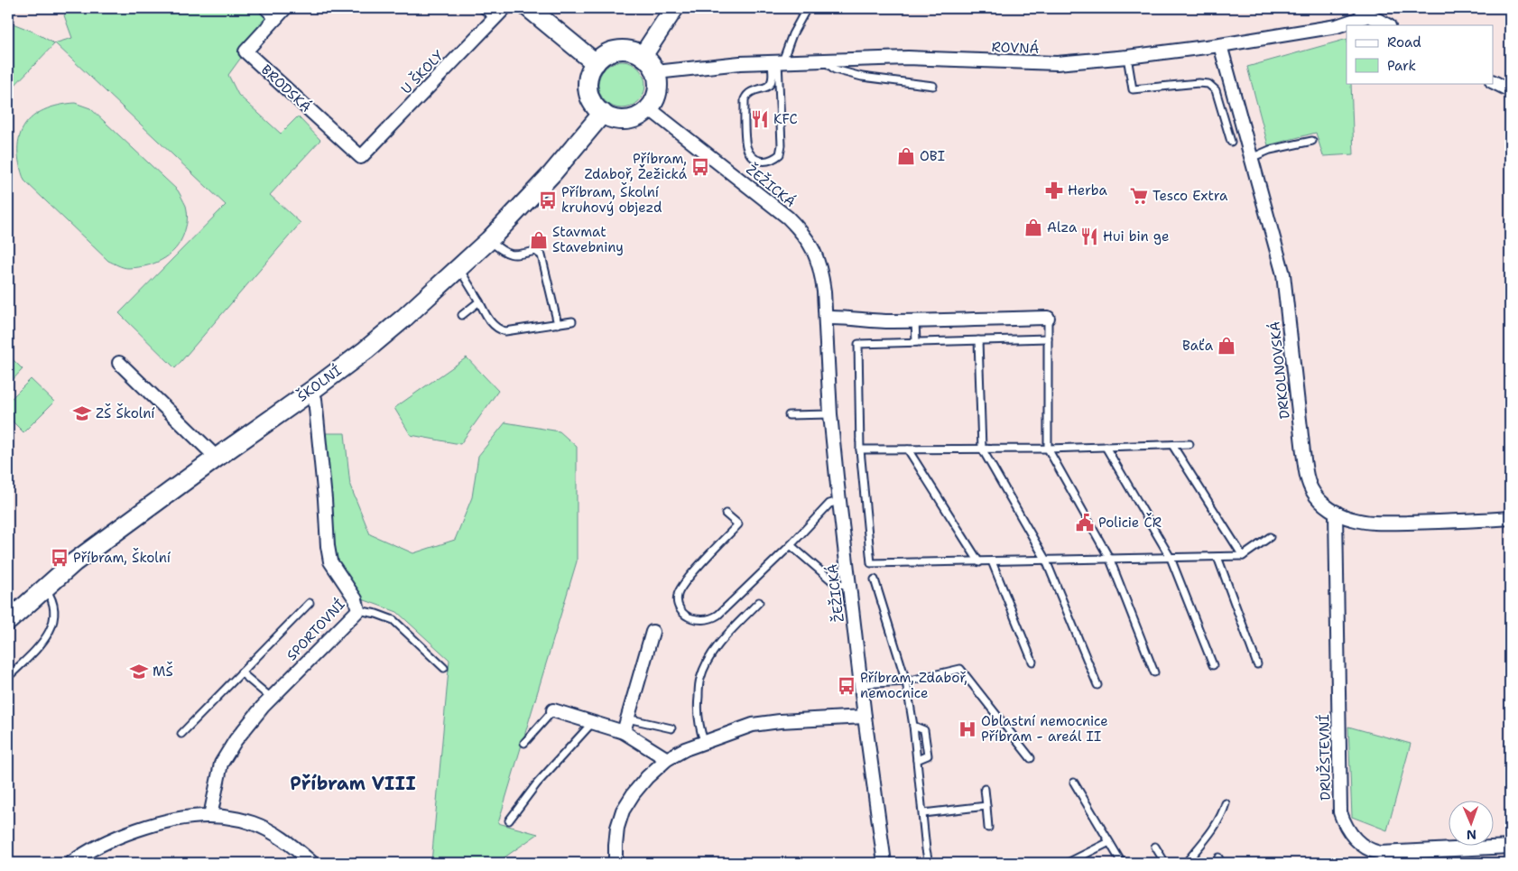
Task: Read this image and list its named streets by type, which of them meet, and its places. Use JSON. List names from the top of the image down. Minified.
{"streets":{"street":["ROVNÁ","U ŠKOLY","BRODSKÁ","ŽEŽICKÁ","DRKOLNOVSKÁ","ŠKOLNÍ","SPORTOVNÍ","DRUŽSTEVNÍ"]},"crossings":[["ROVNÁ","ŽEŽICKÁ"],["ROVNÁ","DRKOLNOVSKÁ"],["ROVNÁ","ŠKOLNÍ"],["U ŠKOLY","BRODSKÁ"],["ŽEŽICKÁ","ŠKOLNÍ"],["DRKOLNOVSKÁ","DRUŽSTEVNÍ"],["ŠKOLNÍ","SPORTOVNÍ"]],"districts":["Příbram VIII"],"places":{"restaurant":["KFC","Hui bin ge"],"shop":["OBI","Alza","Stavmat Stavebniny","Baťa"],"bus stop":["Příbram, Zdaboř, Žežická","Příbram, Školní kruhový objezd","Příbram, Školní","Příbram, Zdaboř, nemocnice"],"pharmacy":["Herba"],"supermarket":["Tesco Extra"],"school or university":["ZŠ Školní","MŠ"],"public building":["Policie ČR"],"hospital":["Oblastní nemocnice Příbram - areál II"]},"legend":["Road","Park"],"north":"bottom"}
